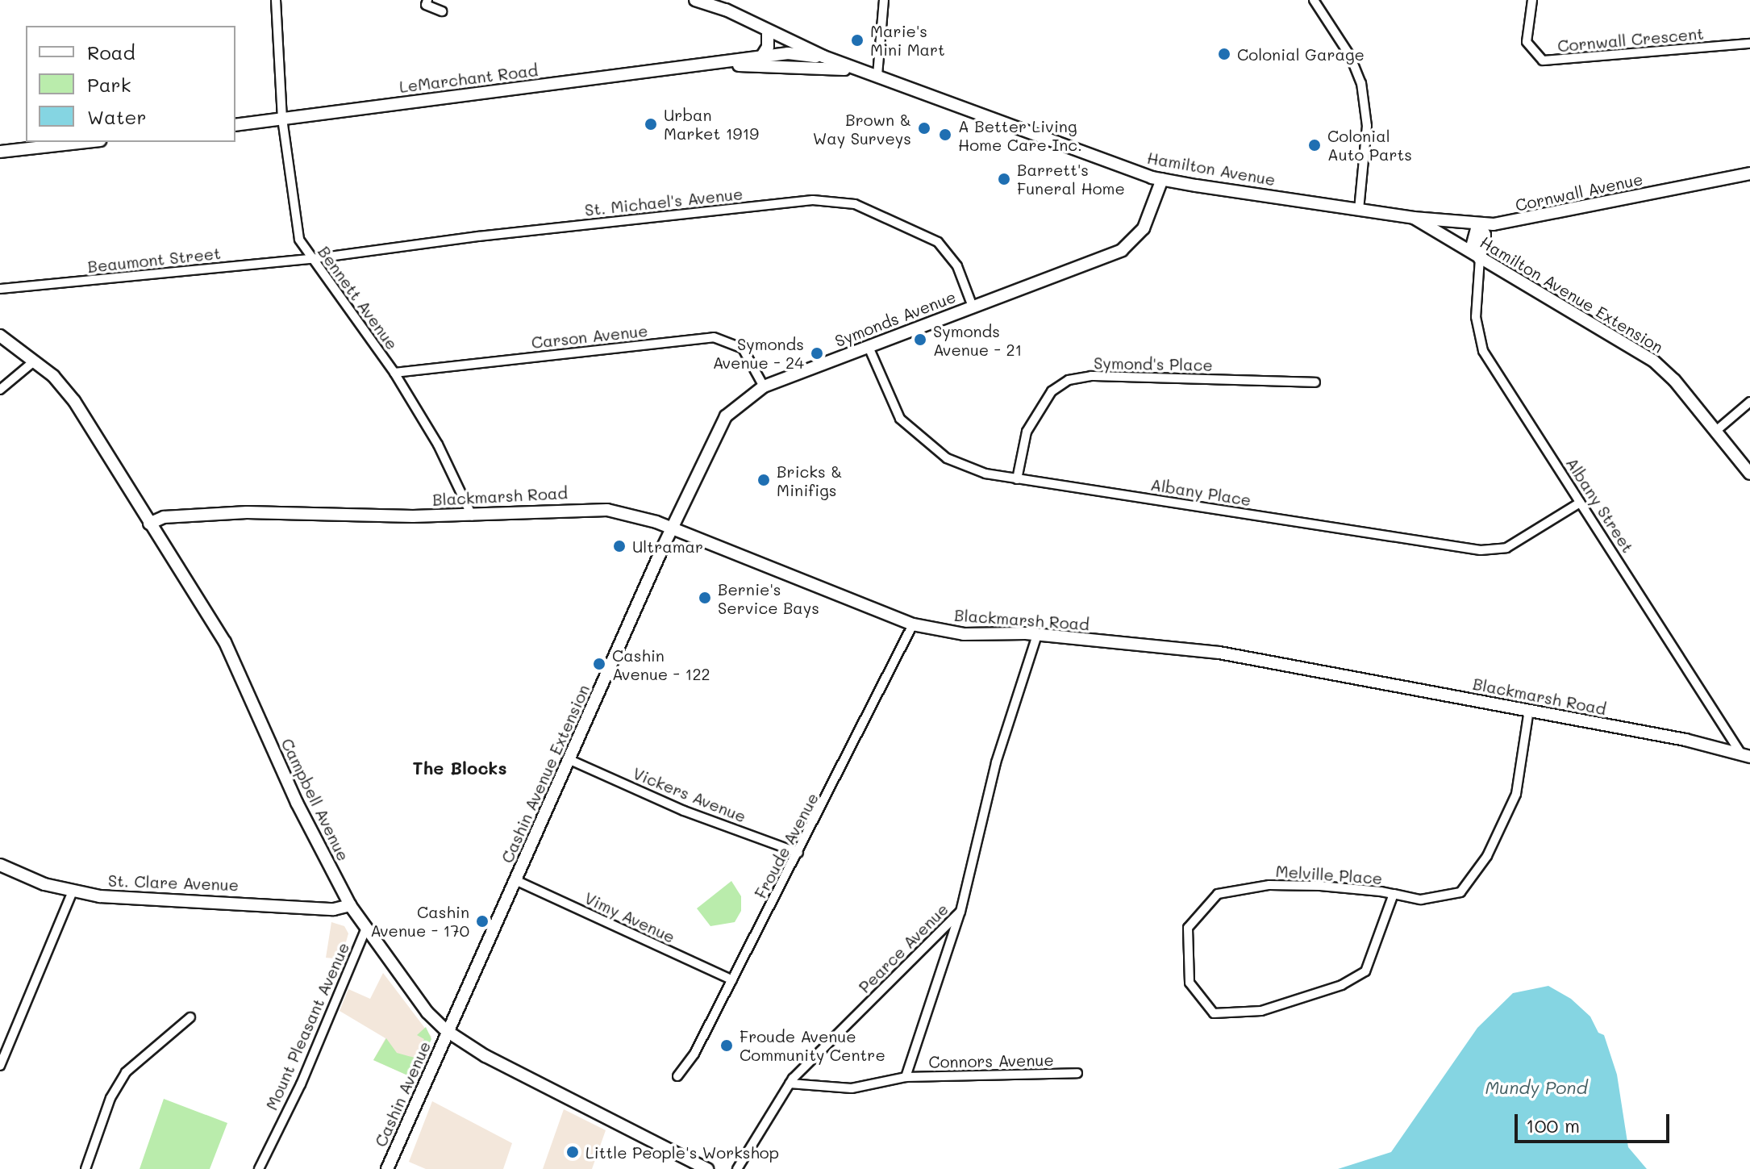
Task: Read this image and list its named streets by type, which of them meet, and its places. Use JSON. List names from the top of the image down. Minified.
{"streets":{"street":["Cornwall Crescent","LeMarchant Road","Hamilton Avenue","Cornwall Avenue","St. Michael's Avenue","Beaumont Street","Hamilton Avenue Extension","Bennett Avenue","Symonds Avenue","Carson Avenue","Symond's Place","Albany Place","Blackmarsh Road","Albany Street","Cashin Avenue Extension","Vickers Avenue","Campbell Avenue","Froude Avenue","Melville Place","St. Clare Avenue","Vimy Avenue","Pearce Avenue","Mount Pleasant Avenue","Connors Avenue","Cashin Avenue"]},"crossings":[["LeMarchant Road","Hamilton Avenue"],["LeMarchant Road","Bennett Avenue"],["Hamilton Avenue","Cornwall Avenue"],["Hamilton Avenue","Hamilton Avenue Extension"],["Hamilton Avenue","Symonds Avenue"],["Cornwall Avenue","Hamilton Avenue Extension"],["Cornwall Avenue","Albany Street"],["St. Michael's Avenue","Beaumont Street"],["St. Michael's Avenue","Bennett Avenue"],["St. Michael's Avenue","Symonds Avenue"],["Beaumont Street","Bennett Avenue"],["Hamilton Avenue Extension","Albany Street"],["Bennett Avenue","Carson Avenue"],["Bennett Avenue","Blackmarsh Road"],["Symonds Avenue","Carson Avenue"],["Symonds Avenue","Albany Place"],["Symonds Avenue","Blackmarsh Road"],["Symonds Avenue","Cashin Avenue Extension"],["Symond's Place","Albany Place"],["Albany Place","Albany Street"],["Blackmarsh Road","Albany Street"],["Blackmarsh Road","Cashin Avenue Extension"],["Blackmarsh Road","Campbell Avenue"],["Blackmarsh Road","Froude Avenue"],["Blackmarsh Road","Melville Place"],["Blackmarsh Road","Pearce Avenue"],["Cashin Avenue Extension","Vickers Avenue"],["Cashin Avenue Extension","Campbell Avenue"],["Cashin Avenue Extension","Vimy Avenue"],["Cashin Avenue Extension","Cashin Avenue"],["Vickers Avenue","Froude Avenue"],["Campbell Avenue","St. Clare Avenue"],["Campbell Avenue","Mount Pleasant Avenue"],["Campbell Avenue","Cashin Avenue"],["Froude Avenue","Vimy Avenue"],["Pearce Avenue","Connors Avenue"]],"districts":["The Blocks"],"water":["Mundy Pond"],"places":["Marie's Mini Mart","Colonial Garage","Urban Market 1919","Brown & Way Surveys","A Better Living Home Care Inc.","Colonial Auto Parts","Barrett's Funeral Home","Symonds Avenue - 21","Symonds Avenue - 24","Bricks & Minifigs","Ultramar","Bernie's Service Bays","Cashin Avenue - 122","Cashin Avenue - 170","Froude Avenue Community Centre","Little People's Workshop"],"legend":["Road","Park","Water"],"scale_bar":"100 m"}
